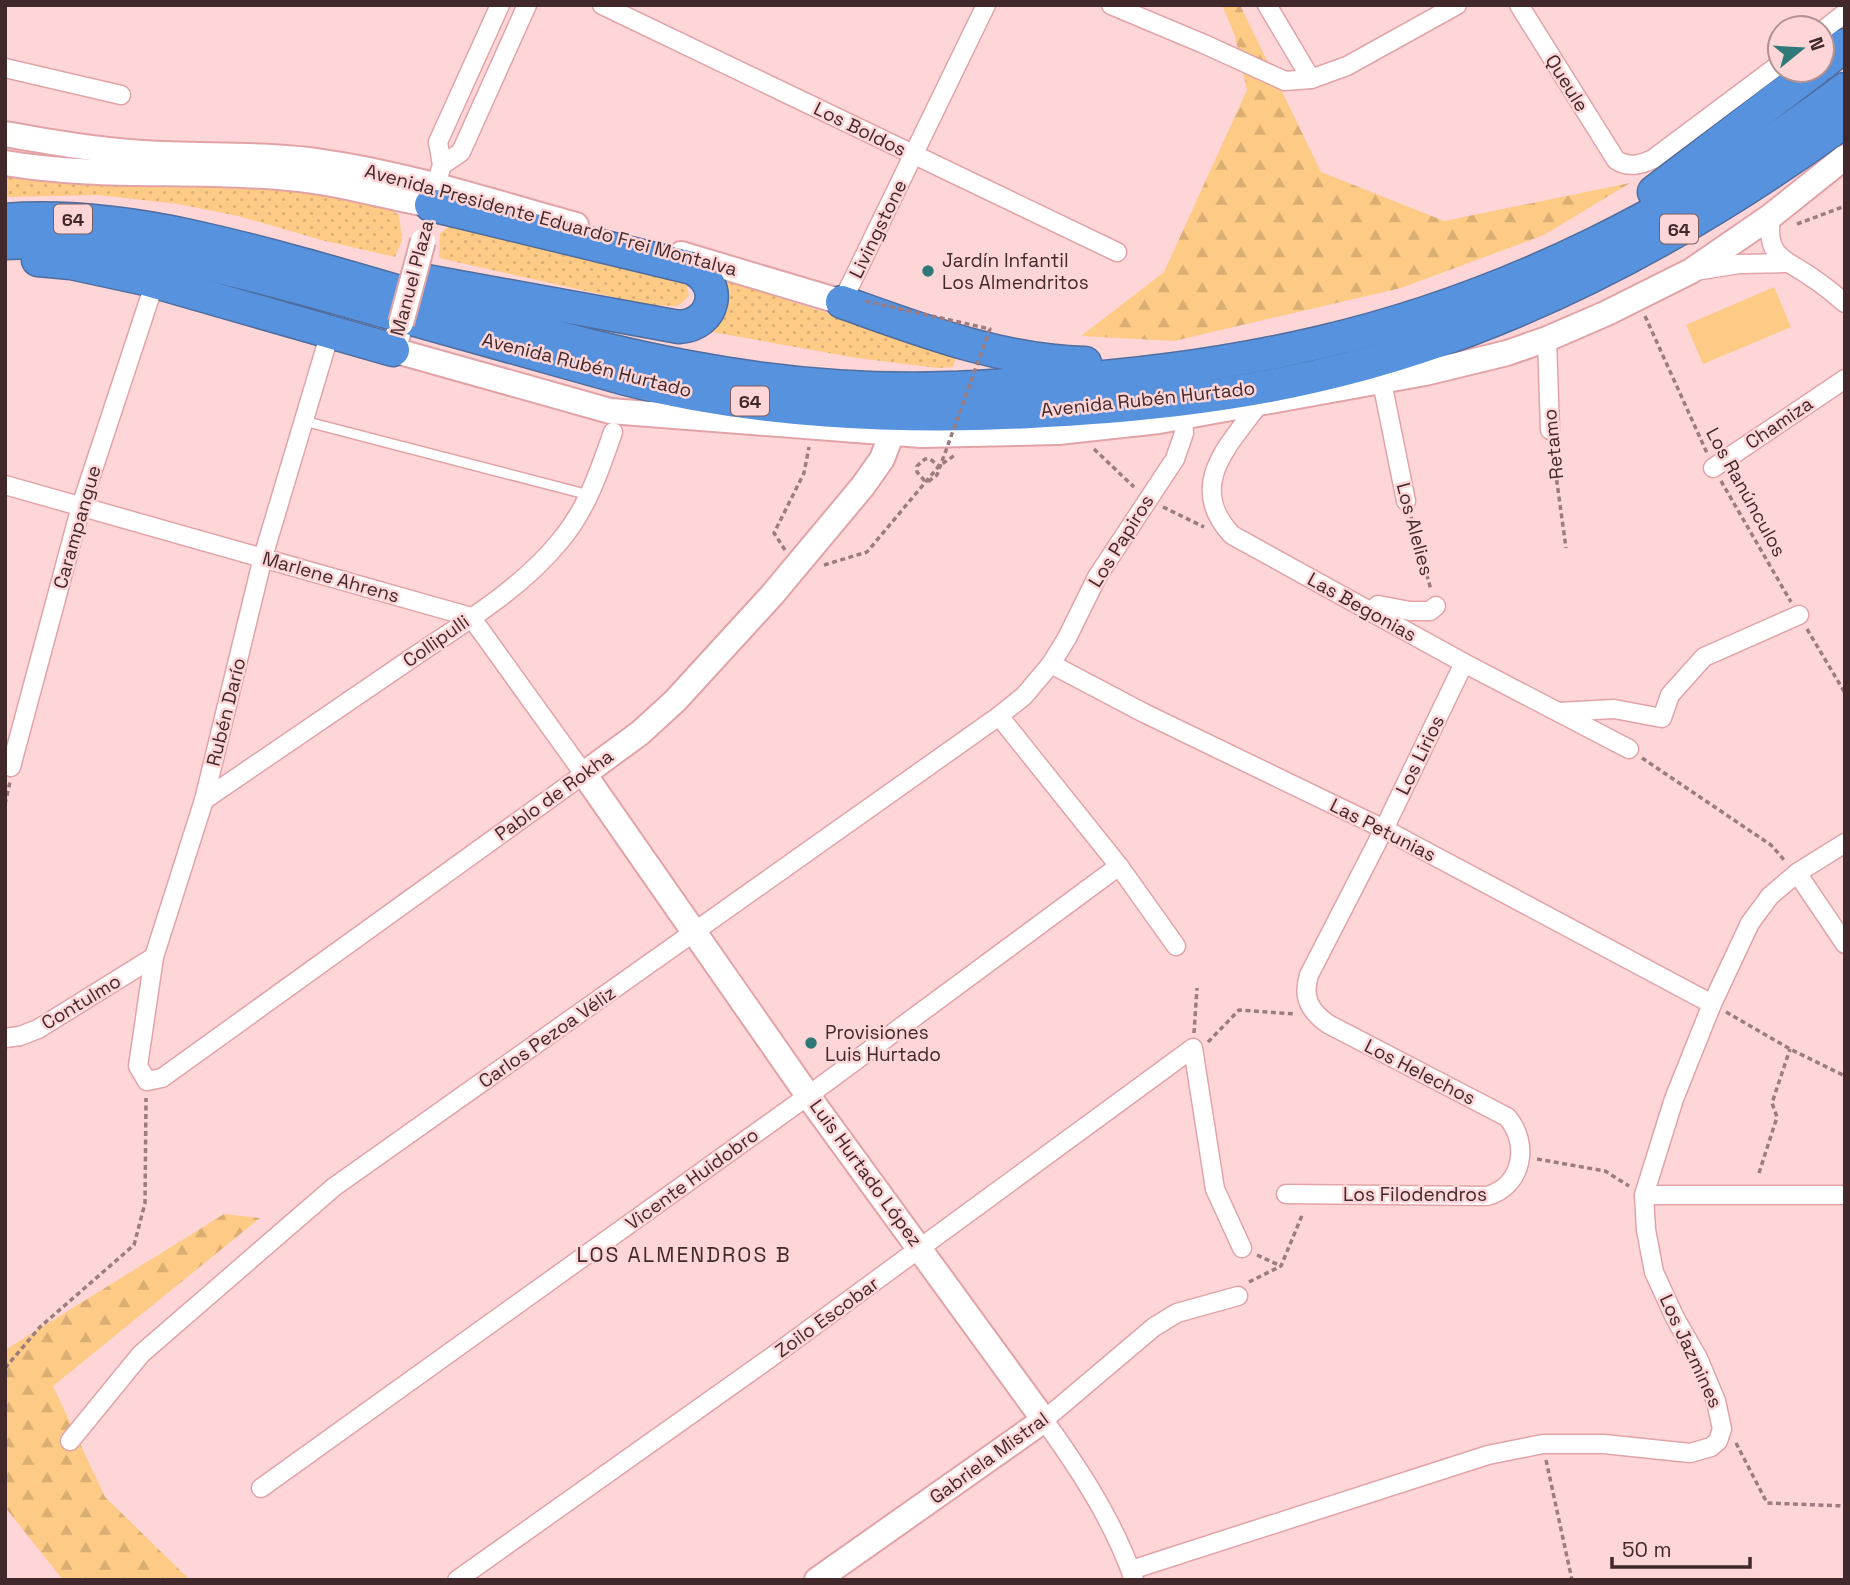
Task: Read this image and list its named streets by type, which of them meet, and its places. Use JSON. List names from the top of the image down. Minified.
{"streets":{"highway":["64","Avenida Rubén Hurtado"],"main road":["Avenida Presidente Eduardo Frei Montalva","Manuel Plaza","Pablo de Rokha","Luis Hurtado López","Gabriela Mistral"],"street":["Queule","Los Boldos","Livingstone","Chamiza","Retamo","Carampangue","Los Alelies","Los Papiros","Marlene Ahrens","Las Begonias","Collipulli","Rubén Darío","Los Lirios","Las Petunias","Contulmo","Carlos Pezoa Véliz","Los Helechos","Vicente Huidobro","Los Filodendros","Zoilo Escobar","Los Jazmines"],"path":["Los Ranúnculos"]},"crossings":[["Los Boldos","Livingstone"],["64","Avenida Rubén Hurtado"],["Avenida Presidente Eduardo Frei Montalva","Livingstone"],["Avenida Presidente Eduardo Frei Montalva","Manuel Plaza"],["Chamiza","Los Ranúnculos"],["Carampangue","Marlene Ahrens"],["Los Papiros","Las Petunias"],["Los Papiros","Carlos Pezoa Véliz"],["Marlene Ahrens","Collipulli"],["Marlene Ahrens","Rubén Darío"],["Las Begonias","Los Lirios"],["Collipulli","Rubén Darío"],["Rubén Darío","Pablo de Rokha"],["Rubén Darío","Contulmo"],["Los Lirios","Las Petunias"],["Los Lirios","Los Helechos"],["Pablo de Rokha","Luis Hurtado López"],["Las Petunias","Carlos Pezoa Véliz"],["Las Petunias","Los Jazmines"],["Carlos Pezoa Véliz","Luis Hurtado López"],["Los Helechos","Los Filodendros"],["Luis Hurtado López","Vicente Huidobro"],["Luis Hurtado López","Zoilo Escobar"],["Luis Hurtado López","Los Jazmines"],["Luis Hurtado López","Gabriela Mistral"]],"districts":["LOS ALMENDROS B"],"places":["Jardín Infantil Los Almendritos","Provisiones Luis Hurtado"],"scale_bar":"50 m","north":"right"}
